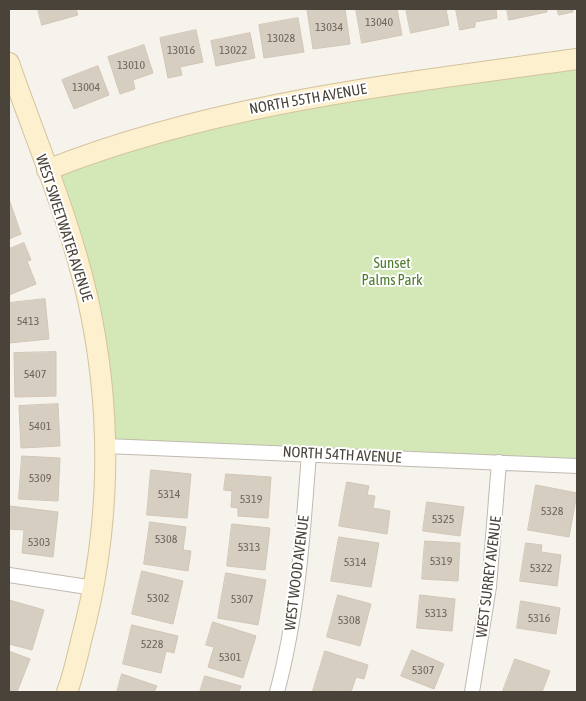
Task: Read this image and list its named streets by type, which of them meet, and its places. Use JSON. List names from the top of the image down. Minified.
{"streets":{"street":["NORTH 55TH AVENUE","WEST SWEETWATER AVENUE","NORTH 54TH AVENUE","WEST WOOD AVENUE","WEST SURREY AVENUE"]},"crossings":[["NORTH 55TH AVENUE","WEST SWEETWATER AVENUE"],["WEST SWEETWATER AVENUE","NORTH 54TH AVENUE"],["NORTH 54TH AVENUE","WEST WOOD AVENUE"],["NORTH 54TH AVENUE","WEST SURREY AVENUE"]],"parks":["Sunset Palms Park"],"house_numbers":["13040","13034","13028","13016","13022","13010","13004","5413","5407","5401","5309","5314","5319","5328","5325","5308","5303","5313","5319","5314","5322","5302","5307","5313","5316","5308","5228","5301","5307"]}
